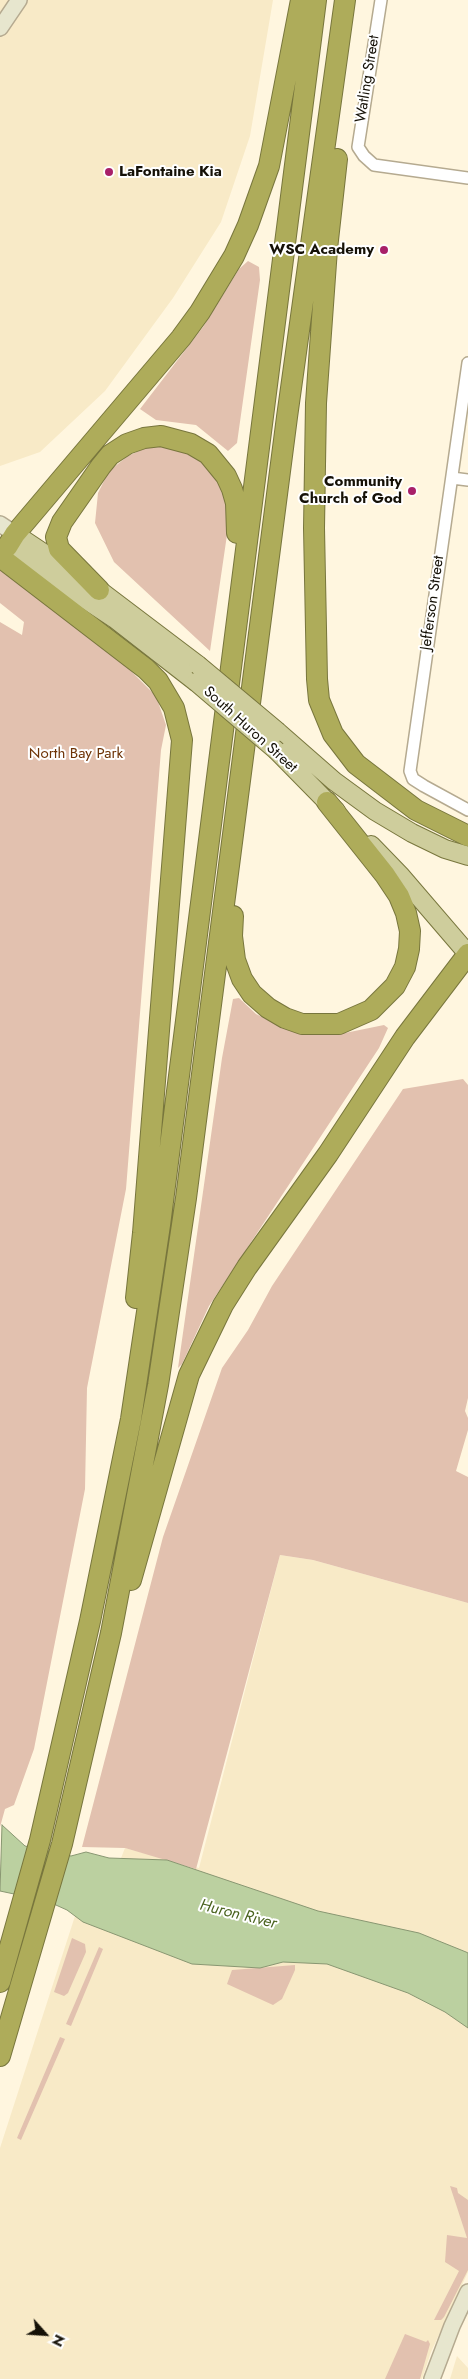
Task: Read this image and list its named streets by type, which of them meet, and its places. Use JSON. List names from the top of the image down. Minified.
{"streets":{"main road":["South Huron Street"],"street":["Watling Street","Jefferson Street"]},"water":["Huron River"],"parks":["North Bay Park"],"places":["LaFontaine Kia","WSC Academy","Community Church of God"],"north":"bottom right"}
